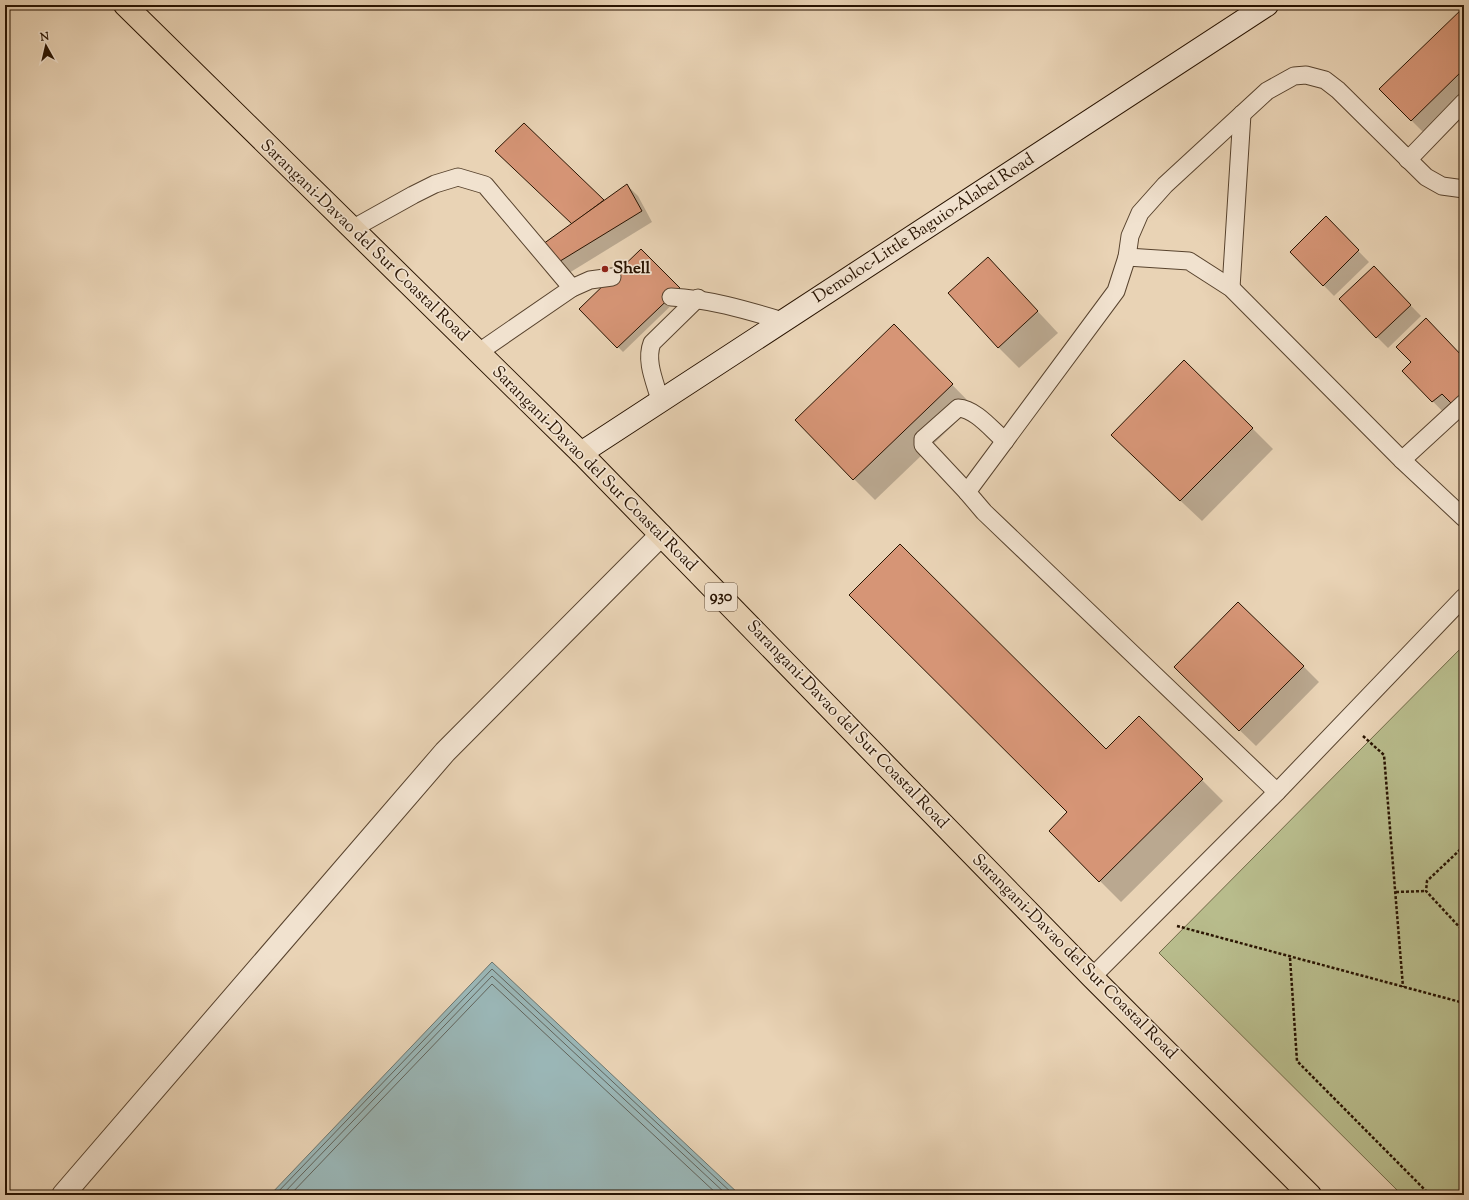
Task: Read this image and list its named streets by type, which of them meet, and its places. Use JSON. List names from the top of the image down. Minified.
{"streets":{"main road":["Sarangani-Davao del Sur Coastal Road","930"],"street":["Demoloc-Little Baguio-Alabel Road"]},"crossings":[["Demoloc-Little Baguio-Alabel Road","Sarangani-Davao del Sur Coastal Road"]],"places":["Shell"],"north":"top"}
